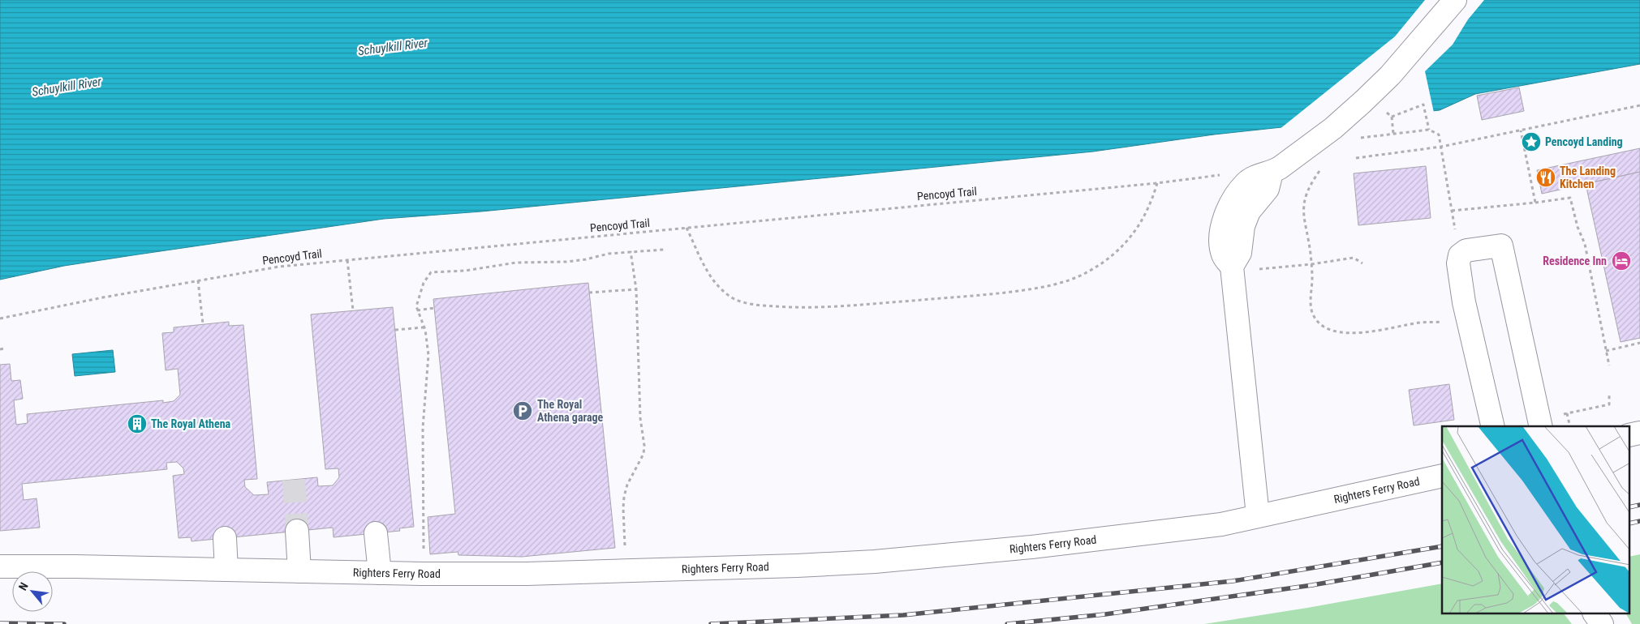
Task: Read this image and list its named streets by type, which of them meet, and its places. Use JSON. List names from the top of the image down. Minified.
{"streets":{"street":["Righters Ferry Road"],"path":["Pencoyd Trail"]},"water":["Schuylkill River"],"places":{"place":["Pencoyd Landing"],"restaurant":["The Landing Kitchen"],"hotel":["Residence Inn"],"parking":["The Royal Athena garage"],"building":["The Royal Athena"]},"north":"top left"}
